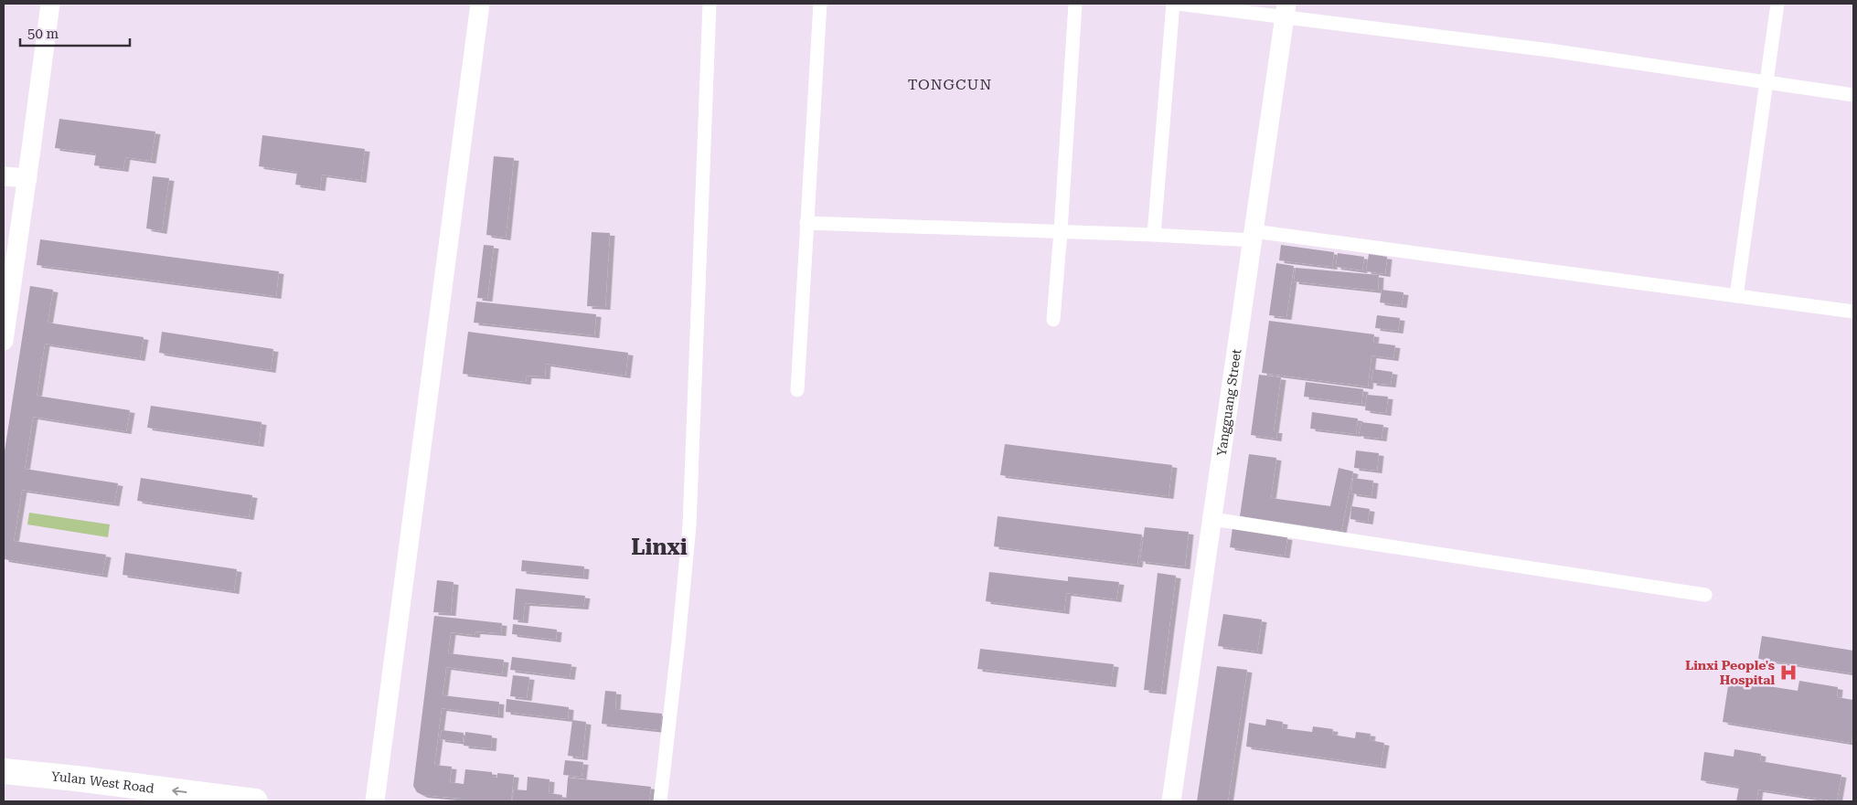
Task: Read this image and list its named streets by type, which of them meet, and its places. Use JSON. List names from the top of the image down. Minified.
{"streets":{"highway":["Yulan West Road"],"street":["Yangguang Street"]},"districts":["TONGCUN","Linxi"],"places":{"hospital":["Linxi People's Hospital"]},"scale_bar":"50 m"}
